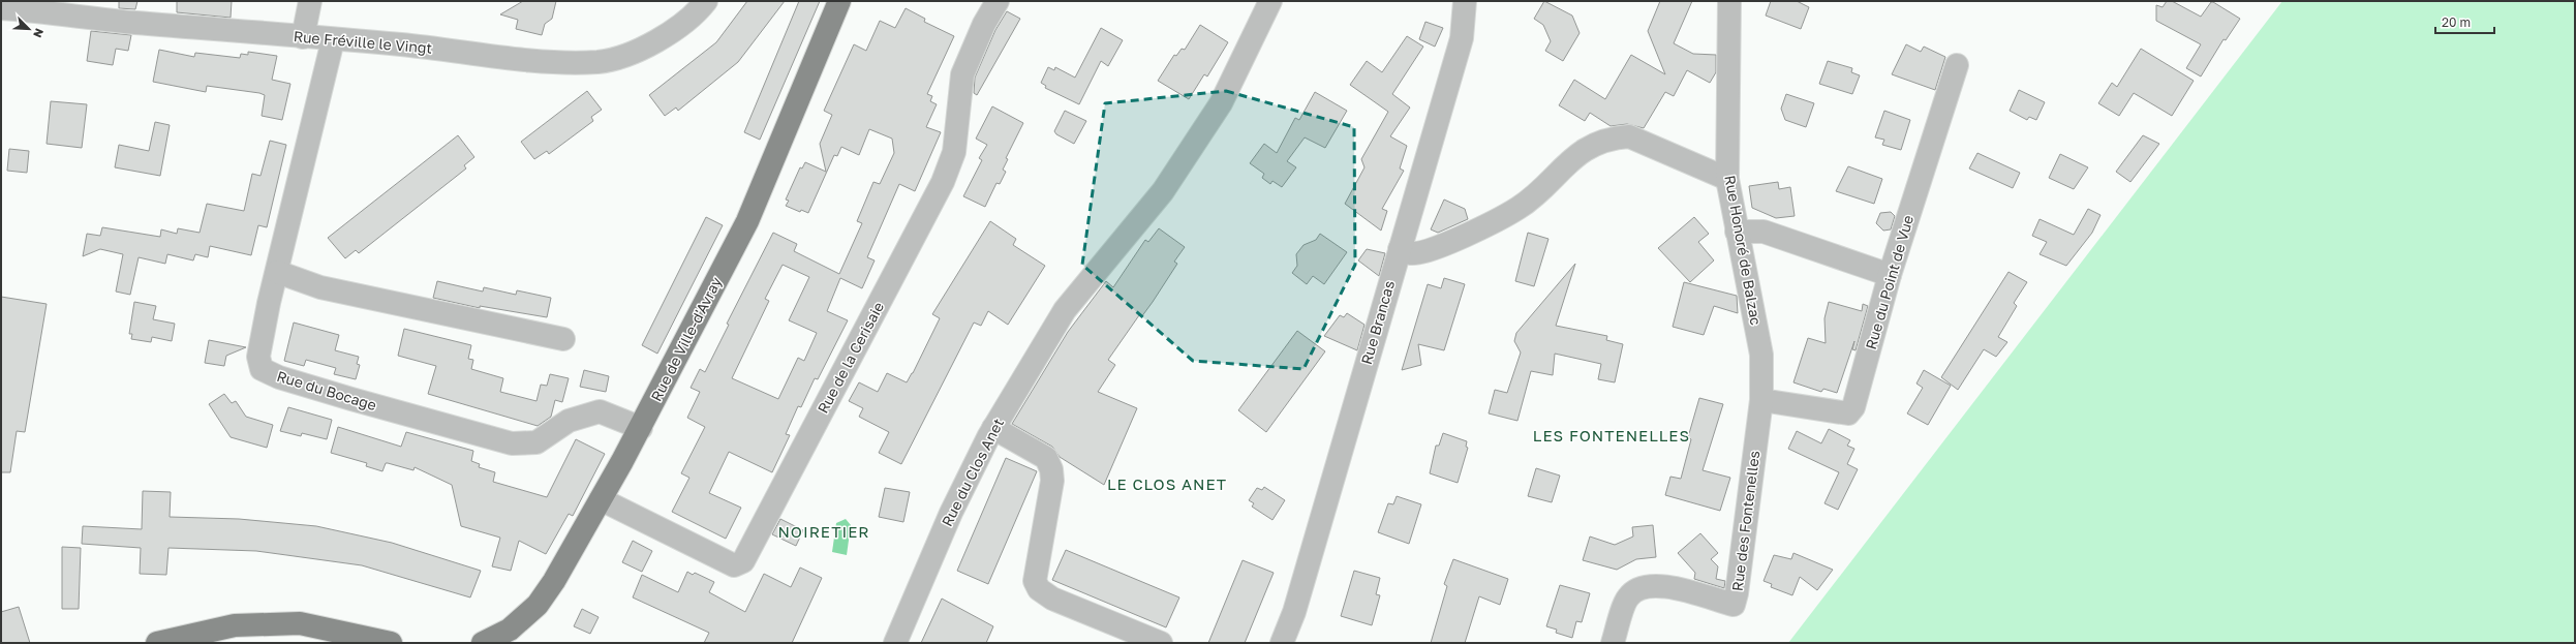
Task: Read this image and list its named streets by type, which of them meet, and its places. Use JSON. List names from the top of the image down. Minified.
{"streets":{"main road":["Rue de Ville-d'Avray"],"street":["Rue Fréville le Vingt","Rue Honoré de Balzac","Rue du Point de Vue","Rue Brancas","Rue de la Cerisaie","Rue du Bocage","Rue du Clos Anet","Rue des Fontenelles"]},"crossings":[["Rue Fréville le Vingt","Rue du Bocage"],["Rue Honoré de Balzac","Rue du Point de Vue"],["Rue Honoré de Balzac","Rue des Fontenelles"],["Rue du Point de Vue","Rue des Fontenelles"],["Rue de Ville-d'Avray","Rue de la Cerisaie"],["Rue de Ville-d'Avray","Rue du Bocage"]],"districts":["LES FONTENELLES","LE CLOS ANET","NOIRETIER"],"scale_bar":"20 m","north":"bottom right"}
